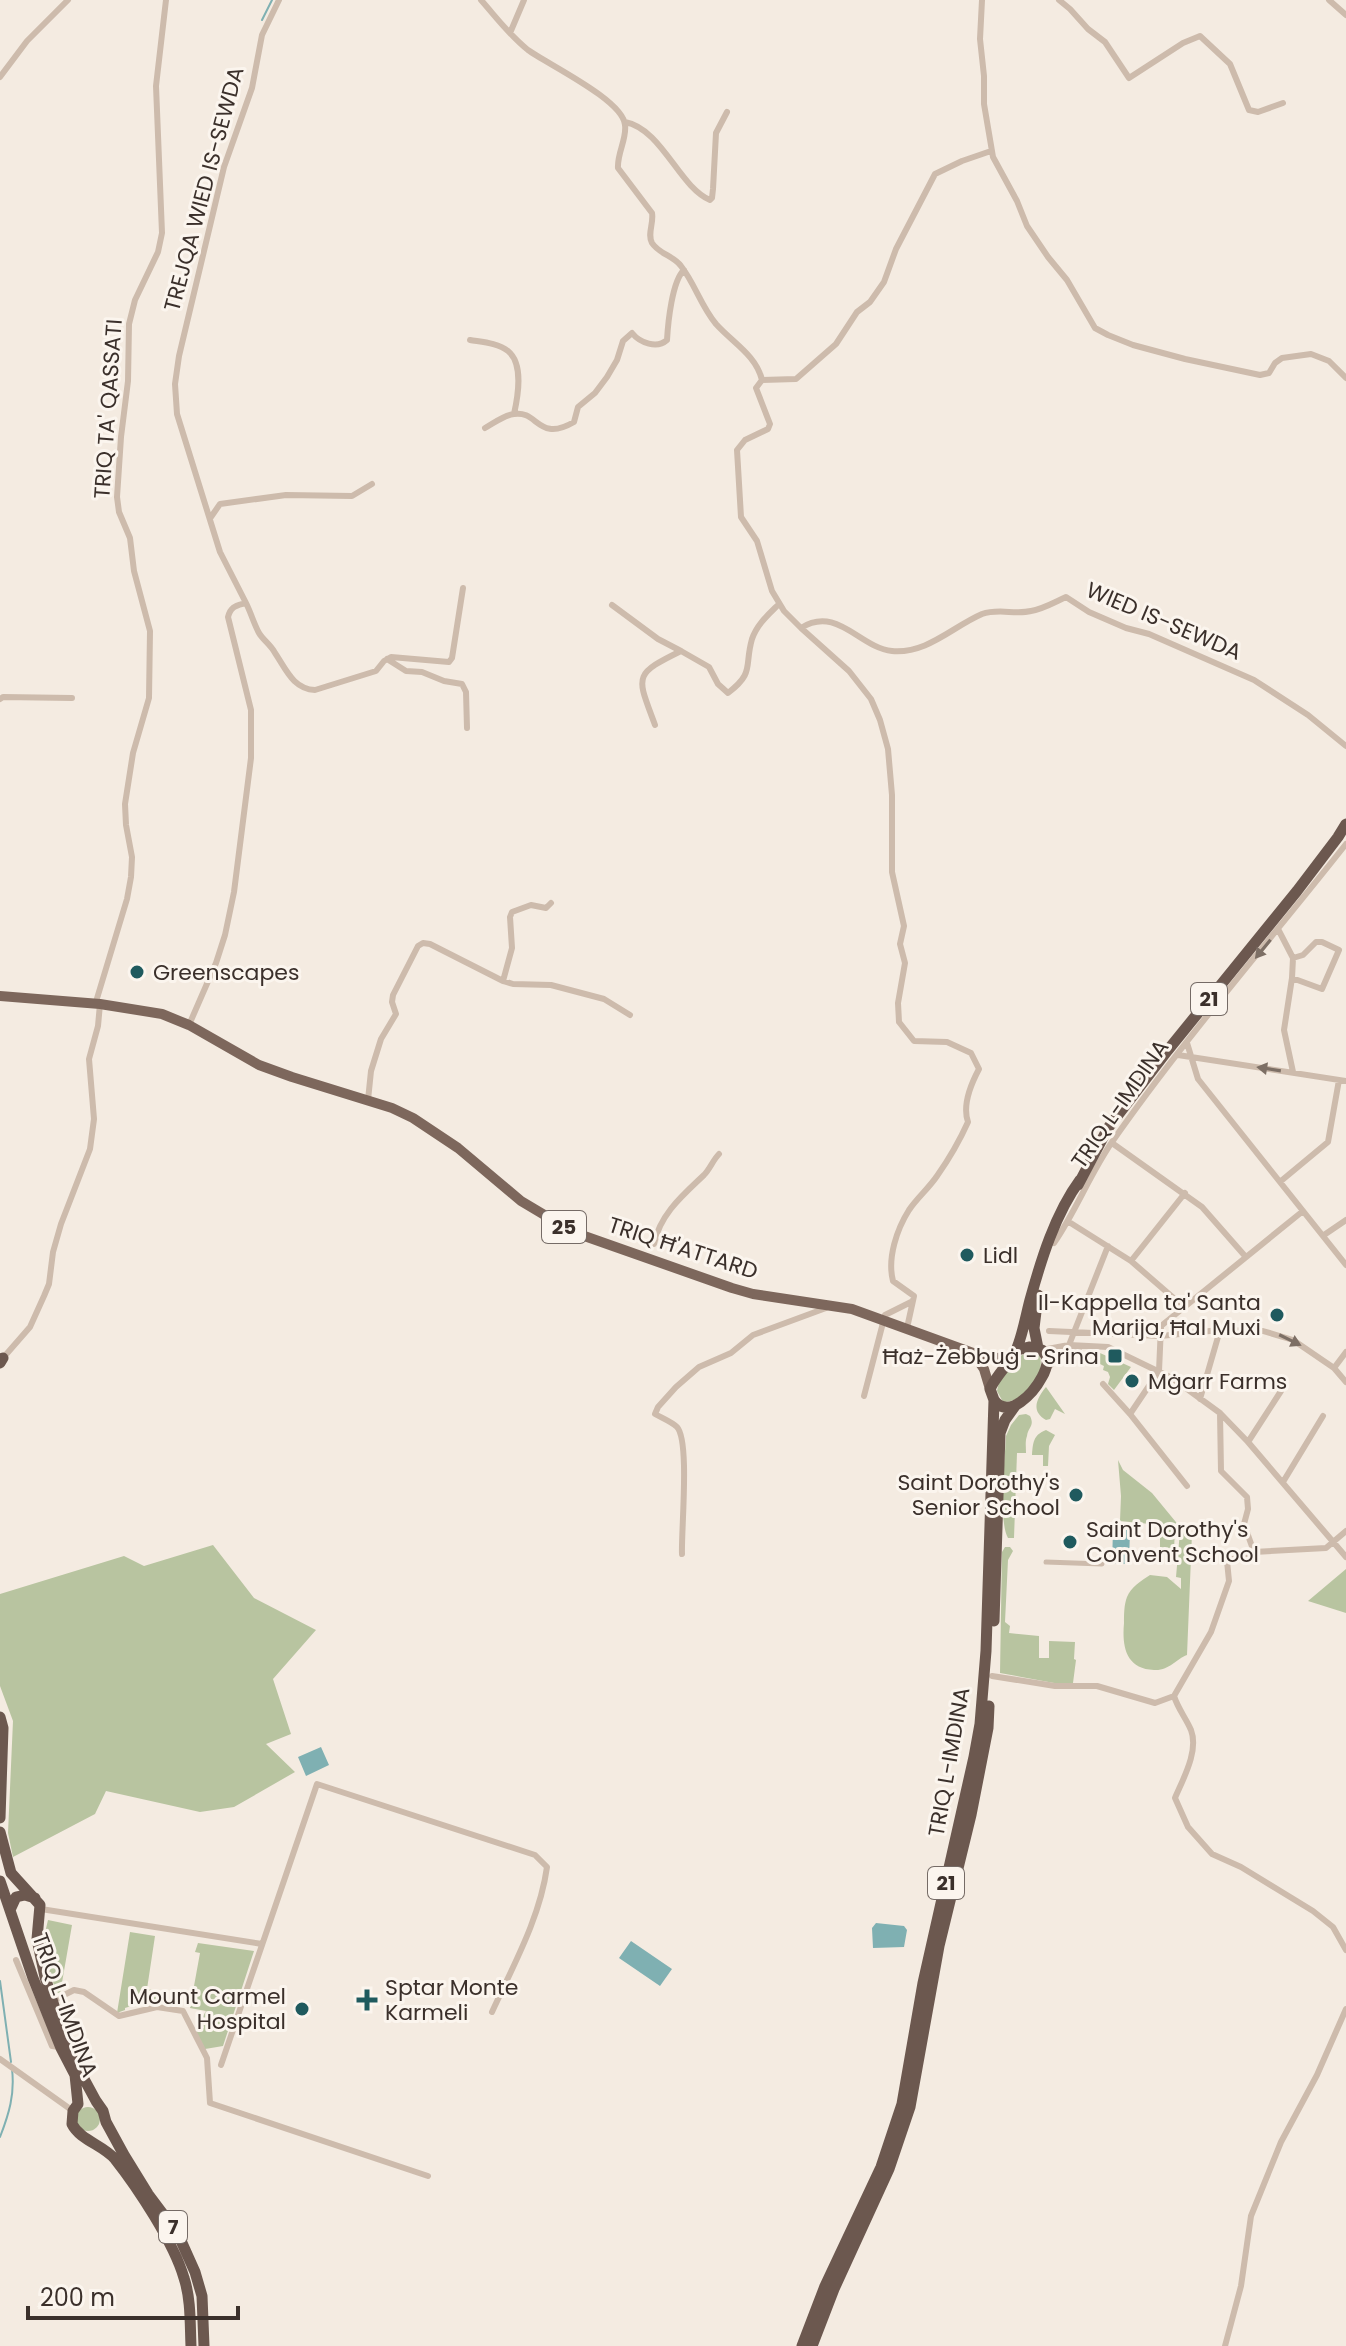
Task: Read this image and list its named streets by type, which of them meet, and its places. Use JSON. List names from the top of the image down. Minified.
{"streets":{"highway":["21","TRIQ L-IMDINA","7"],"main road":["25","TRIQ Ħ'ATTARD"],"street":["TREJQA WIED IS-SEWDA","TRIQ TA' QASSATI","WIED IS-SEWDA"]},"crossings":[["TRIQ TA' QASSATI","25"],["TRIQ L-IMDINA","TRIQ Ħ'ATTARD"],["25","TRIQ Ħ'ATTARD"]],"places":{"other":["Greenscapes","Lidl","Il-Kappella ta' Santa Marija, Ħal Muxi","Mġarr Farms","Saint Dorothy's Senior School","Saint Dorothy's Convent School","Mount Carmel Hospital"],"transit":["Ħaż-Żebbuġ - Srina"],"health":["Sptar Monte Karmeli"]},"scale_bar":"200 m"}
